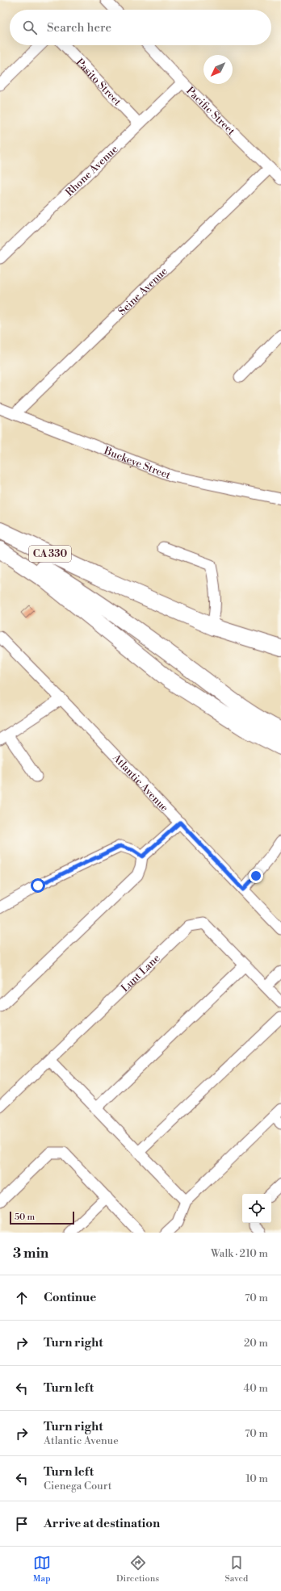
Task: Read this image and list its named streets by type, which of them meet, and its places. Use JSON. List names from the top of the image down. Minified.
{"streets":{"highway":["CA 330"],"street":["Pasito Street","Pacific Street","Rhone Avenue","Seine Avenue","Buckeye Street","Atlantic Avenue","Lunt Lane"]},"crossings":[["Pasito Street","Rhone Avenue"],["Pacific Street","Rhone Avenue"],["Pacific Street","Seine Avenue"],["Seine Avenue","Buckeye Street"]],"scale_bar":"50 m","north":"bottom left","page":{"search":"Search here","scale":"50 m","heading":["3 min","Walk · 210 m"],"list":[["Continue","70 m"],["Turn right","20 m"],["Turn left","40 m"],["Turn right","Atlantic Avenue","70 m"],["Turn left","Cienega Court","10 m"],"Arrive at destination"],"nav":["Map","Directions","Saved"]}}
